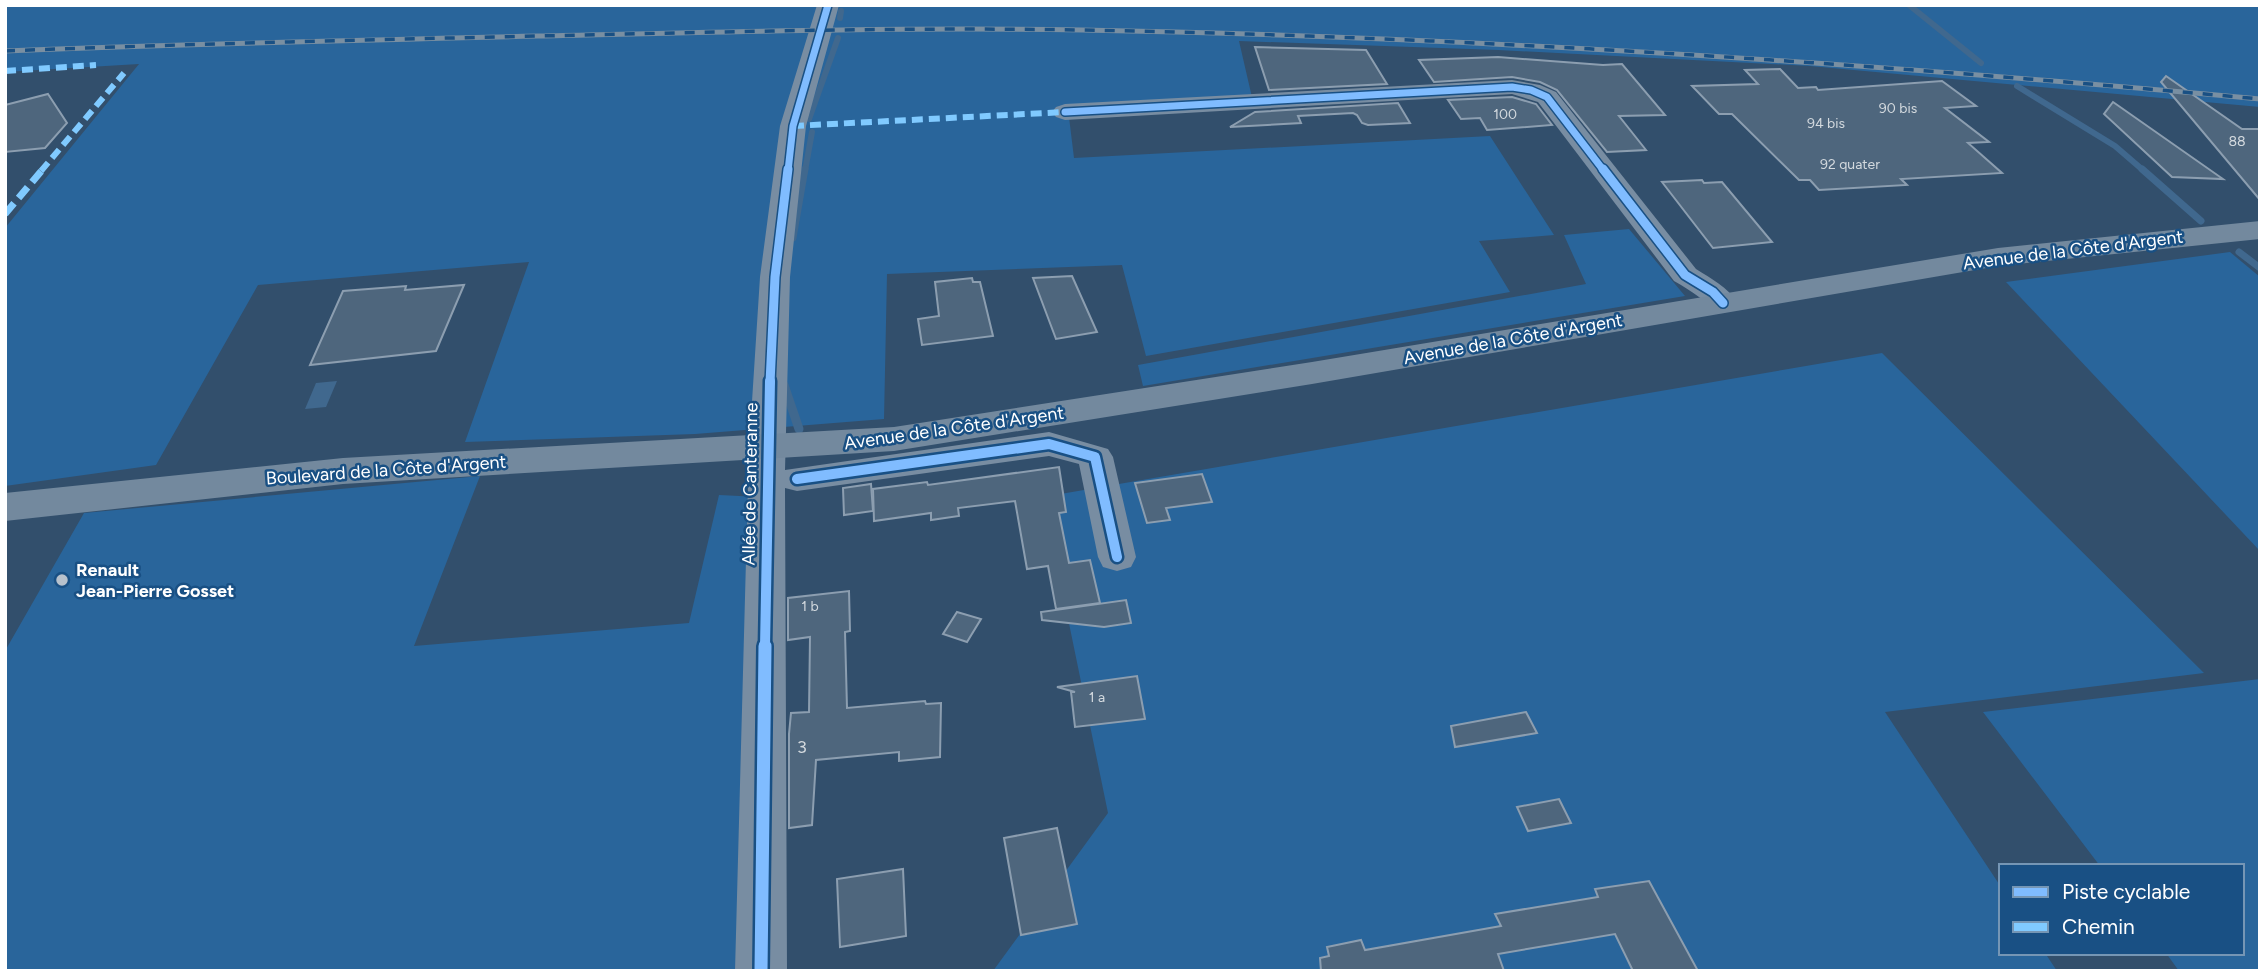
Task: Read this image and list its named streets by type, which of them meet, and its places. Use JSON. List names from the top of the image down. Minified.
{"streets":{"main road":["Avenue de la Côte d'Argent","Boulevard de la Côte d'Argent"],"street":["Allée de Canteranne"]},"crossings":[["Avenue de la Côte d'Argent","Boulevard de la Côte d'Argent"],["Avenue de la Côte d'Argent","Allée de Canteranne"],["Boulevard de la Côte d'Argent","Allée de Canteranne"]],"places":["Renault Jean-Pierre Gosset"],"house_numbers":["90 bis","100","94 bis","88","92 quater","1 b","1 a","3"],"legend":["Piste cyclable","Chemin"]}
